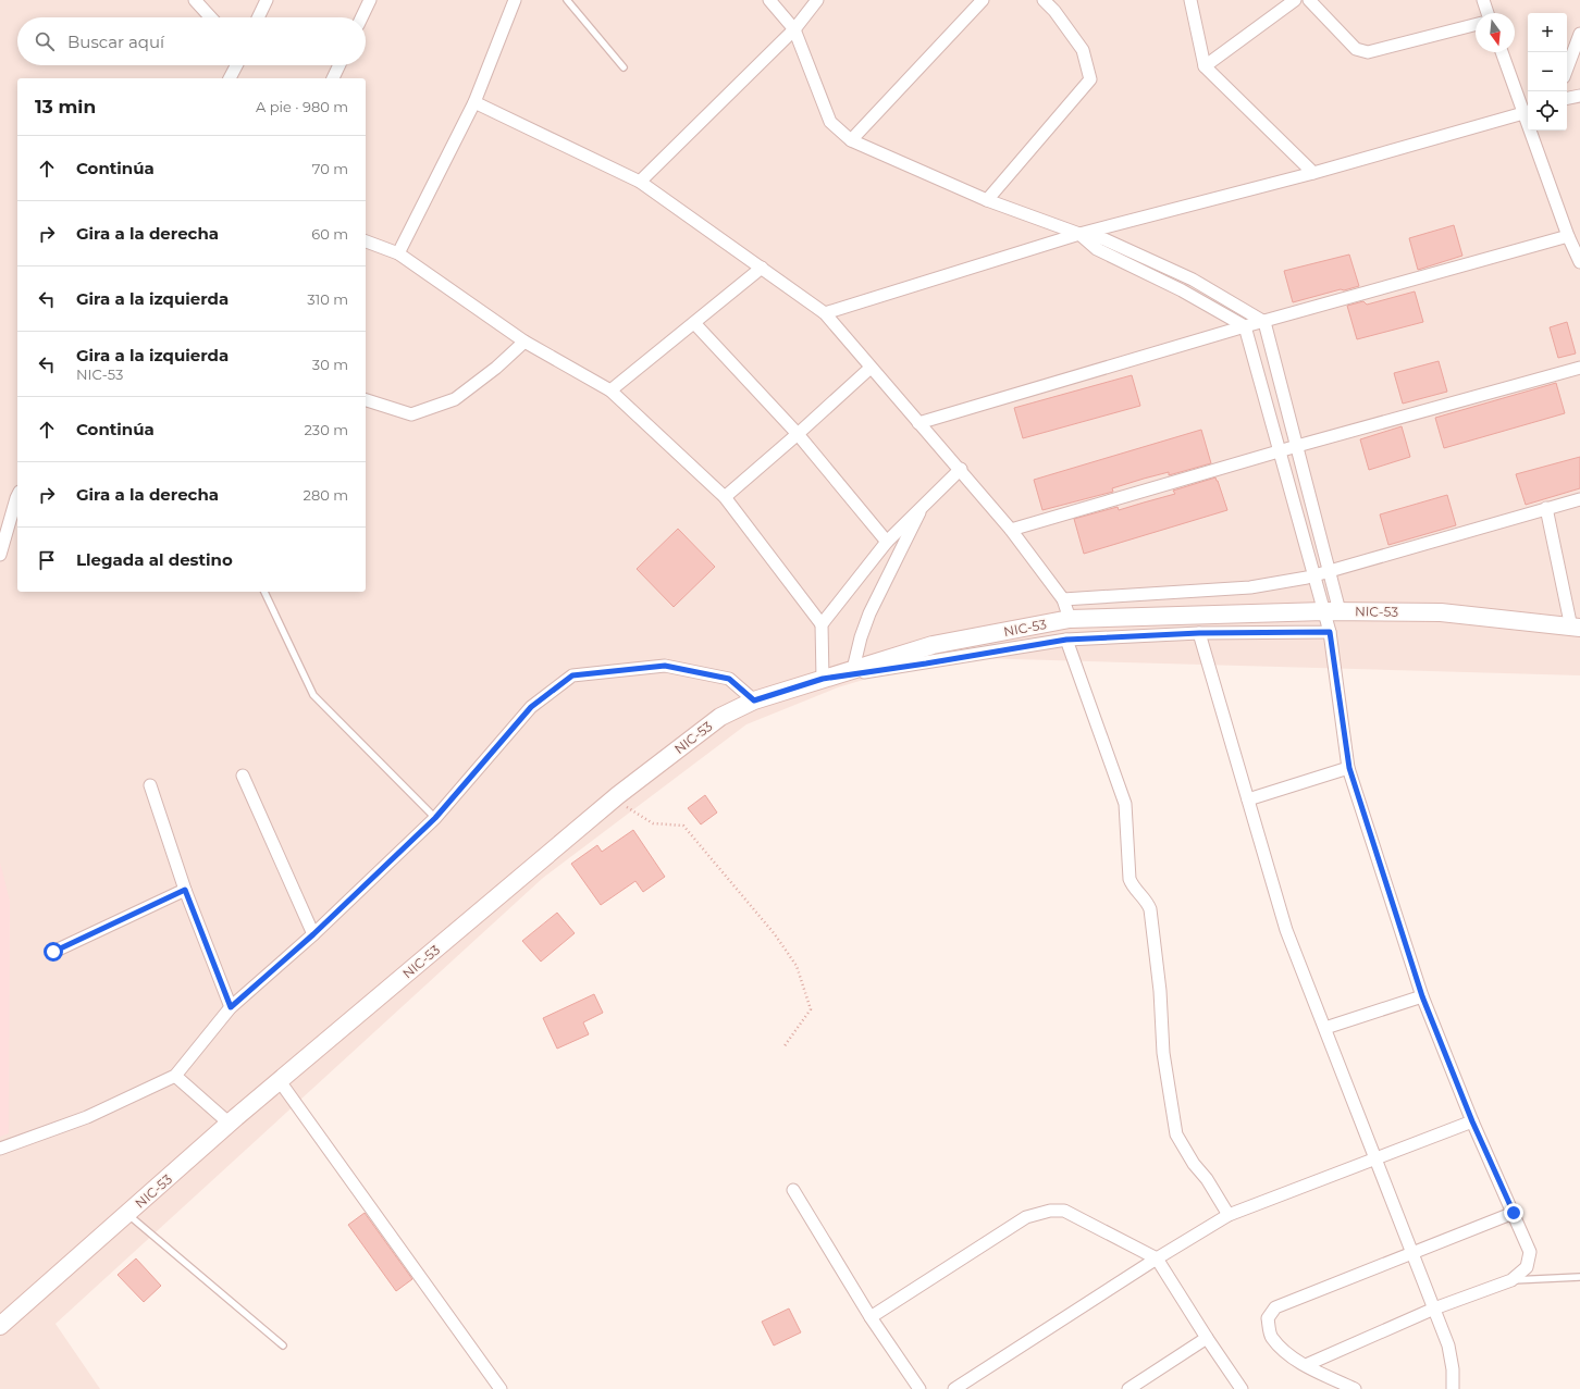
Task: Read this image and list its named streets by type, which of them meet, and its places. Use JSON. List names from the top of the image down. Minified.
{"streets":{"main road":["NIC-53"]},"north":"bottom","page":{"map_buttons":["+","−"],"search":"Buscar aquí","heading":["13 min","A pie · 980 m"],"list":[["Continúa","70 m"],["Gira a la derecha","60 m"],["Gira a la izquierda","310 m"],["Gira a la izquierda","NIC-53","30 m"],["Continúa","230 m"],["Gira a la derecha","280 m"],"Llegada al destino"]}}
